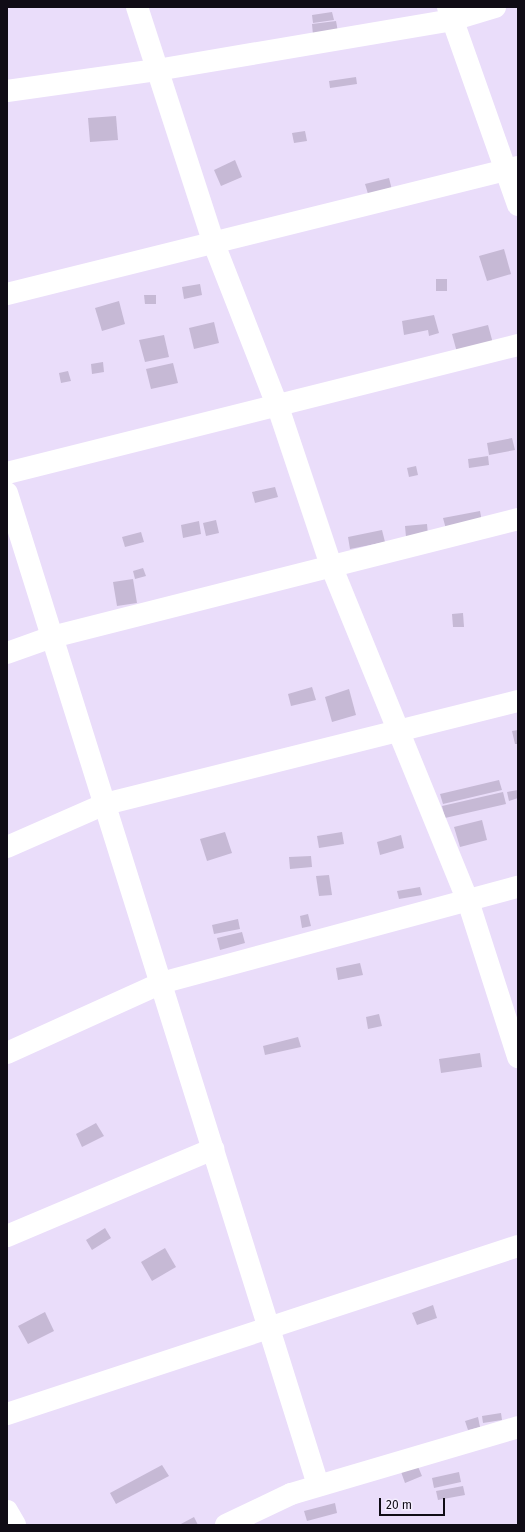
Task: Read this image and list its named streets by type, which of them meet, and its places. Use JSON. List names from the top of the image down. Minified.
{"scale_bar":"20 m"}
